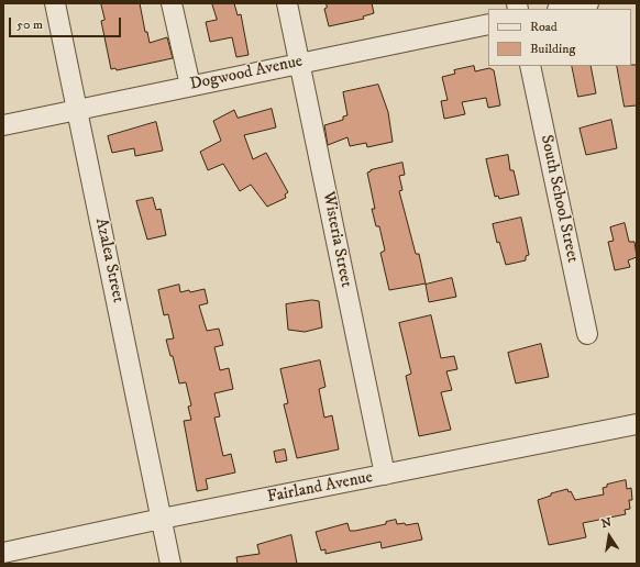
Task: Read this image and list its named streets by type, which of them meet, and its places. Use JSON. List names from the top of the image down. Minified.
{"streets":{"street":["Dogwood Avenue","South School Street","Wisteria Street","Azalea Street","Fairland Avenue"]},"crossings":[["Dogwood Avenue","Wisteria Street"],["Dogwood Avenue","Azalea Street"],["Wisteria Street","Fairland Avenue"],["Azalea Street","Fairland Avenue"]],"legend":["Road","Building"],"scale_bar":"50 m","north":"top"}
